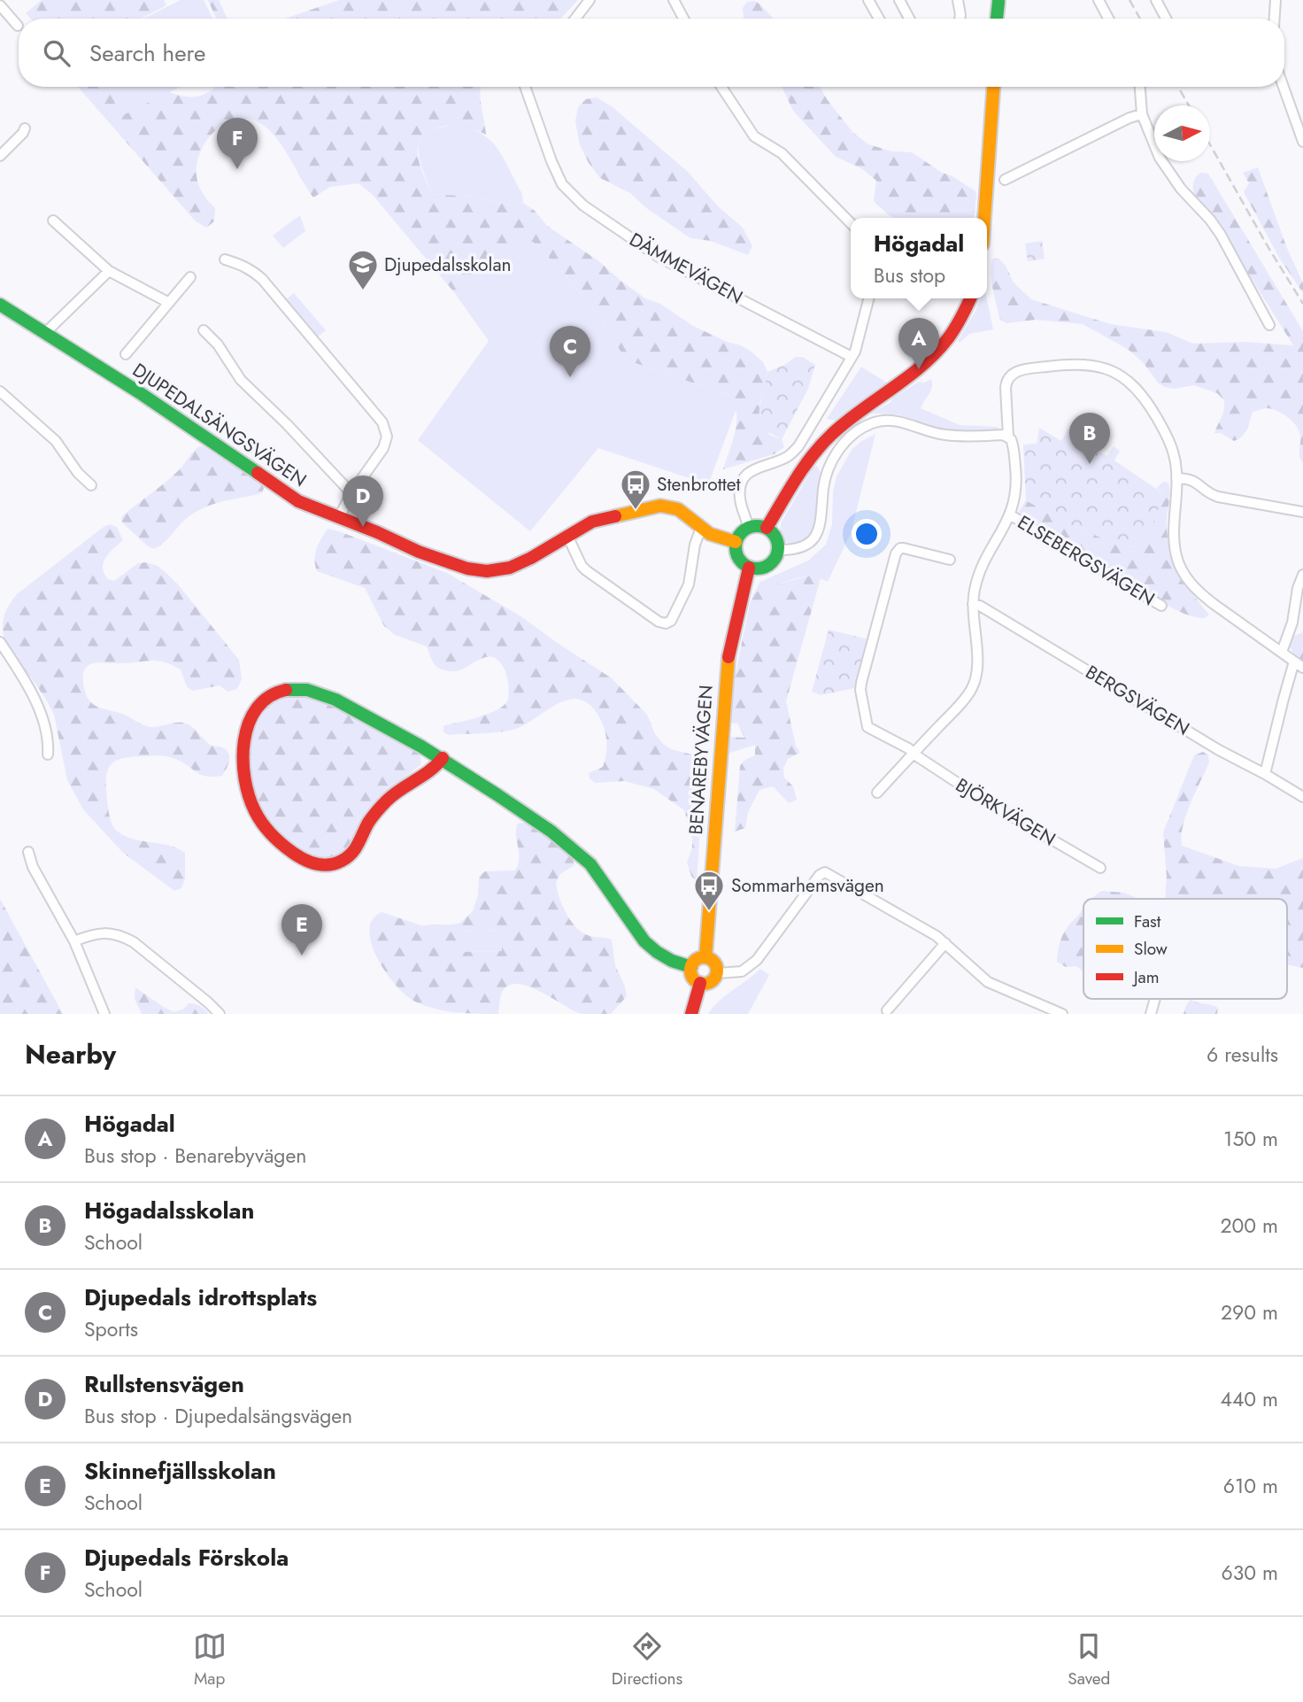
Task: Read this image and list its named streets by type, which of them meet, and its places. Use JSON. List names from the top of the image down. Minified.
{"streets":{"street":["DÄMMEVÄGEN","DJUPEDALSÄNGSVÄGEN","ELSEBERGSVÄGEN","BERGSVÄGEN","BENAREBYVÄGEN","BJÖRKVÄGEN"]},"crossings":[["DJUPEDALSÄNGSVÄGEN","BENAREBYVÄGEN"]],"places":{"school or university":["Djupedalsskolan"],"bus stop":["Stenbrottet","Sommarhemsvägen"]},"legend":["Fast","Slow","Jam"],"north":"right","page":{"search":"Search here","pins":["F","A","C","B","D","E"],"popup":["Högadal","Bus stop"],"heading":["Nearby","6 results"],"list":[{"mark":"A","name":"Högadal","note":"Bus stop · Benarebyvägen","value":"150 m"},{"mark":"B","name":"Högadalsskolan","note":"School","value":"200 m"},{"mark":"C","name":"Djupedals idrottsplats","note":"Sports","value":"290 m"},{"mark":"D","name":"Rullstensvägen","note":"Bus stop · Djupedalsängsvägen","value":"440 m"},{"mark":"E","name":"Skinnefjällsskolan","note":"School","value":"610 m"},{"mark":"F","name":"Djupedals Förskola","note":"School","value":"630 m"}],"nav":["Map","Directions","Saved"]}}
